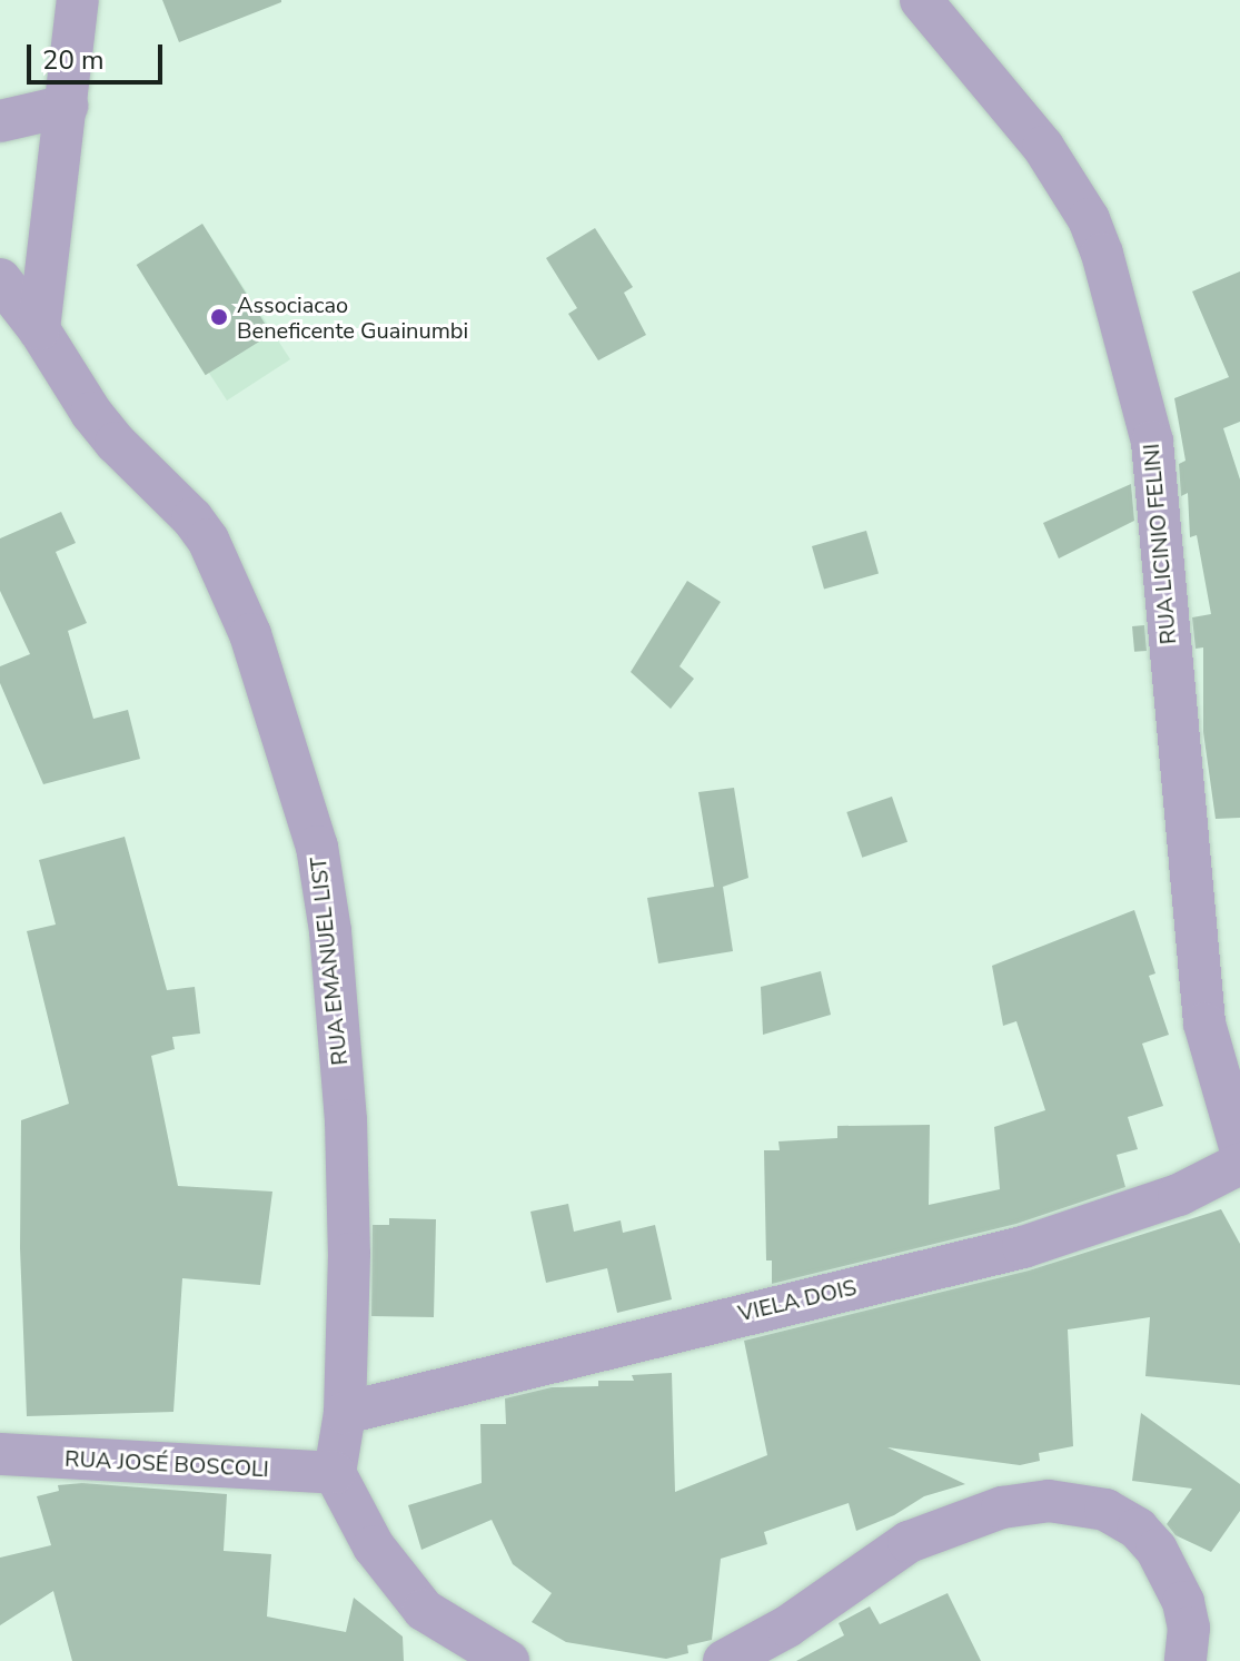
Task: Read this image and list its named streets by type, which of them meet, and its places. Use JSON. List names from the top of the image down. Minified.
{"streets":{"street":["RUA LICINIO FELINI","RUA EMANUEL LIST","VIELA DOIS","RUA JOSÉ BOSCOLI"]},"crossings":[["RUA EMANUEL LIST","VIELA DOIS"],["RUA EMANUEL LIST","RUA JOSÉ BOSCOLI"]],"places":["Associacao Beneficente Guainumbi"],"scale_bar":"20 m"}
